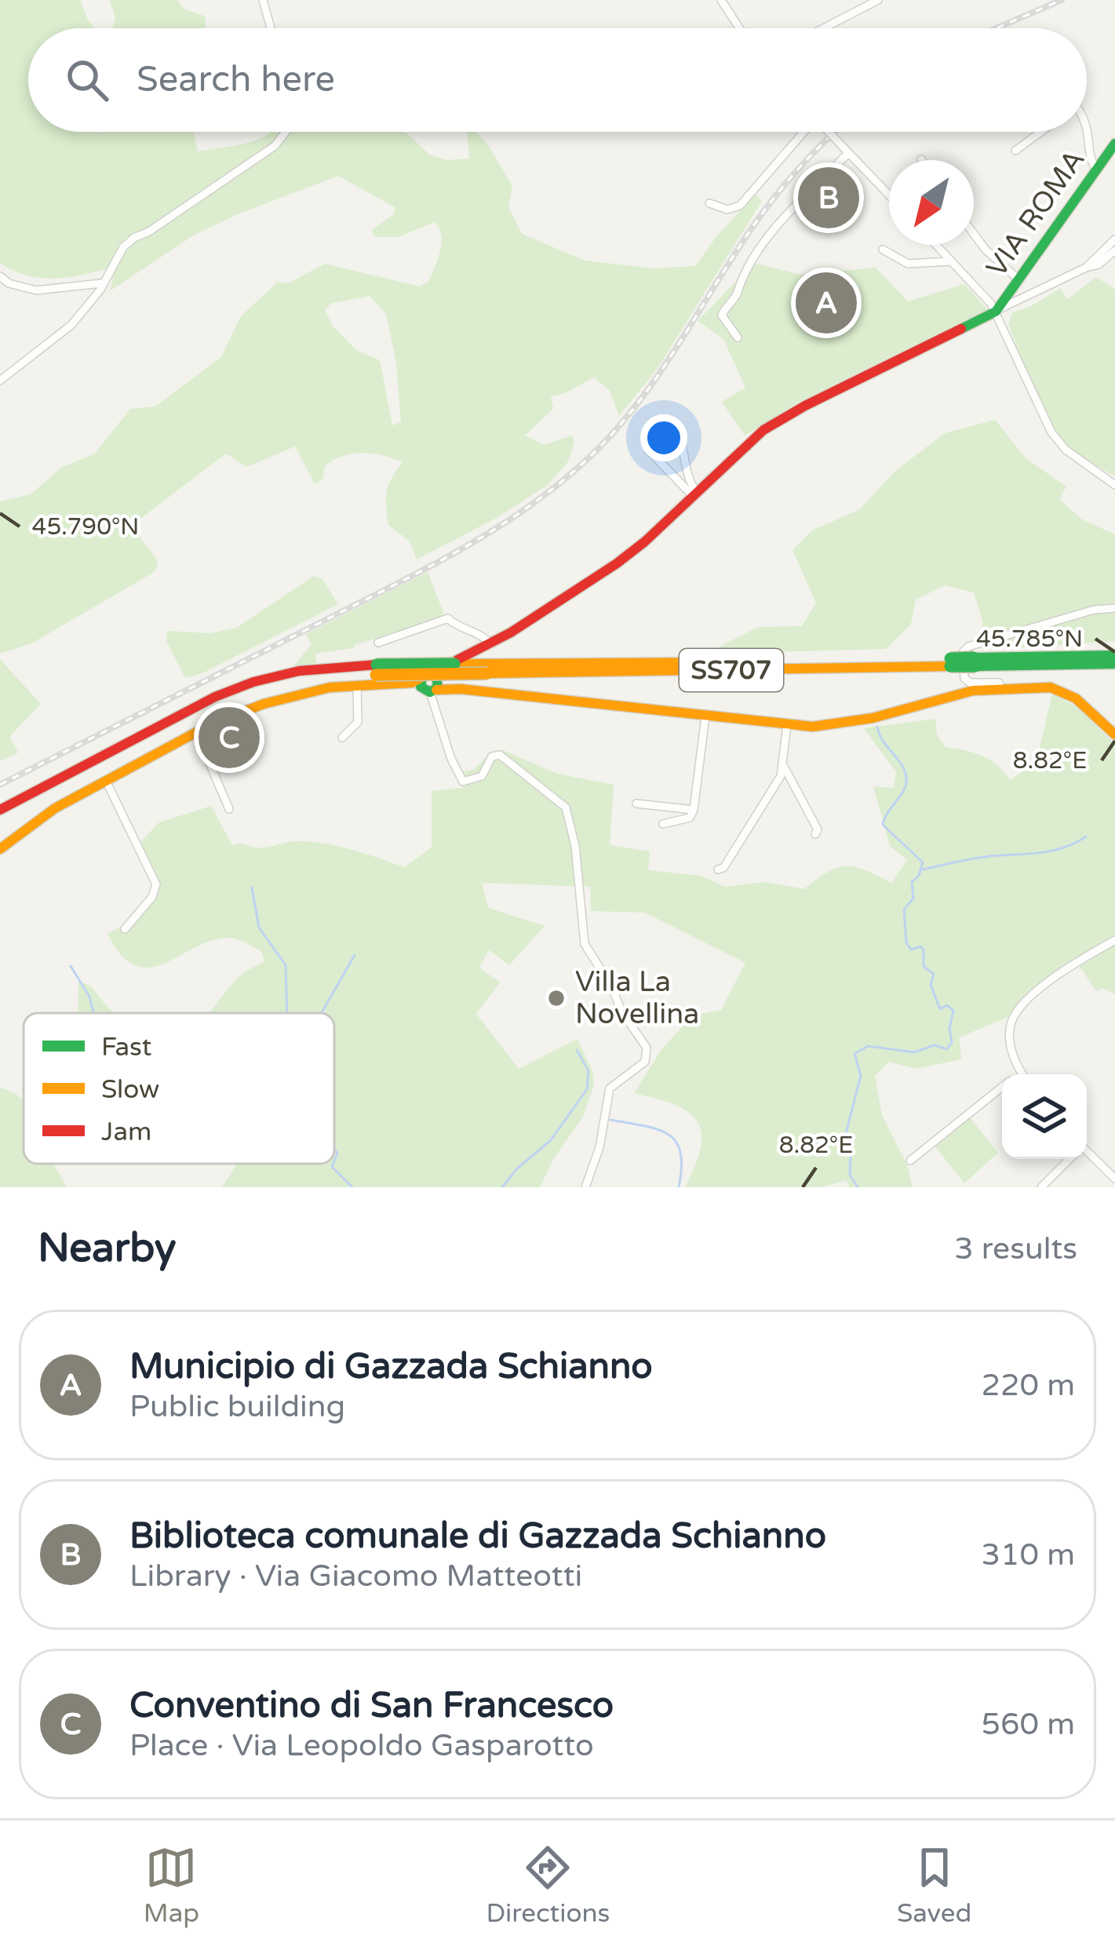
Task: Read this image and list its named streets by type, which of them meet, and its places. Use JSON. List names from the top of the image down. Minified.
{"streets":{"main road":["VIA ROMA","SS707"]},"places":["Villa La Novellina"],"legend":["Fast","Slow","Jam"],"north":"bottom left","page":{"search":"Search here","pins":["B","A","C"],"heading":["Nearby","3 results"],"list":[{"mark":"A","name":"Municipio di Gazzada Schianno","note":"Public building","value":"220 m"},{"mark":"B","name":"Biblioteca comunale di Gazzada Schianno","note":"Library · Via Giacomo Matteotti","value":"310 m"},{"mark":"C","name":"Conventino di San Francesco","note":"Place · Via Leopoldo Gasparotto","value":"560 m"}],"nav":["Map","Directions","Saved"]},"coordinates":["45.790°N","45.785°N","8.82°E"]}
